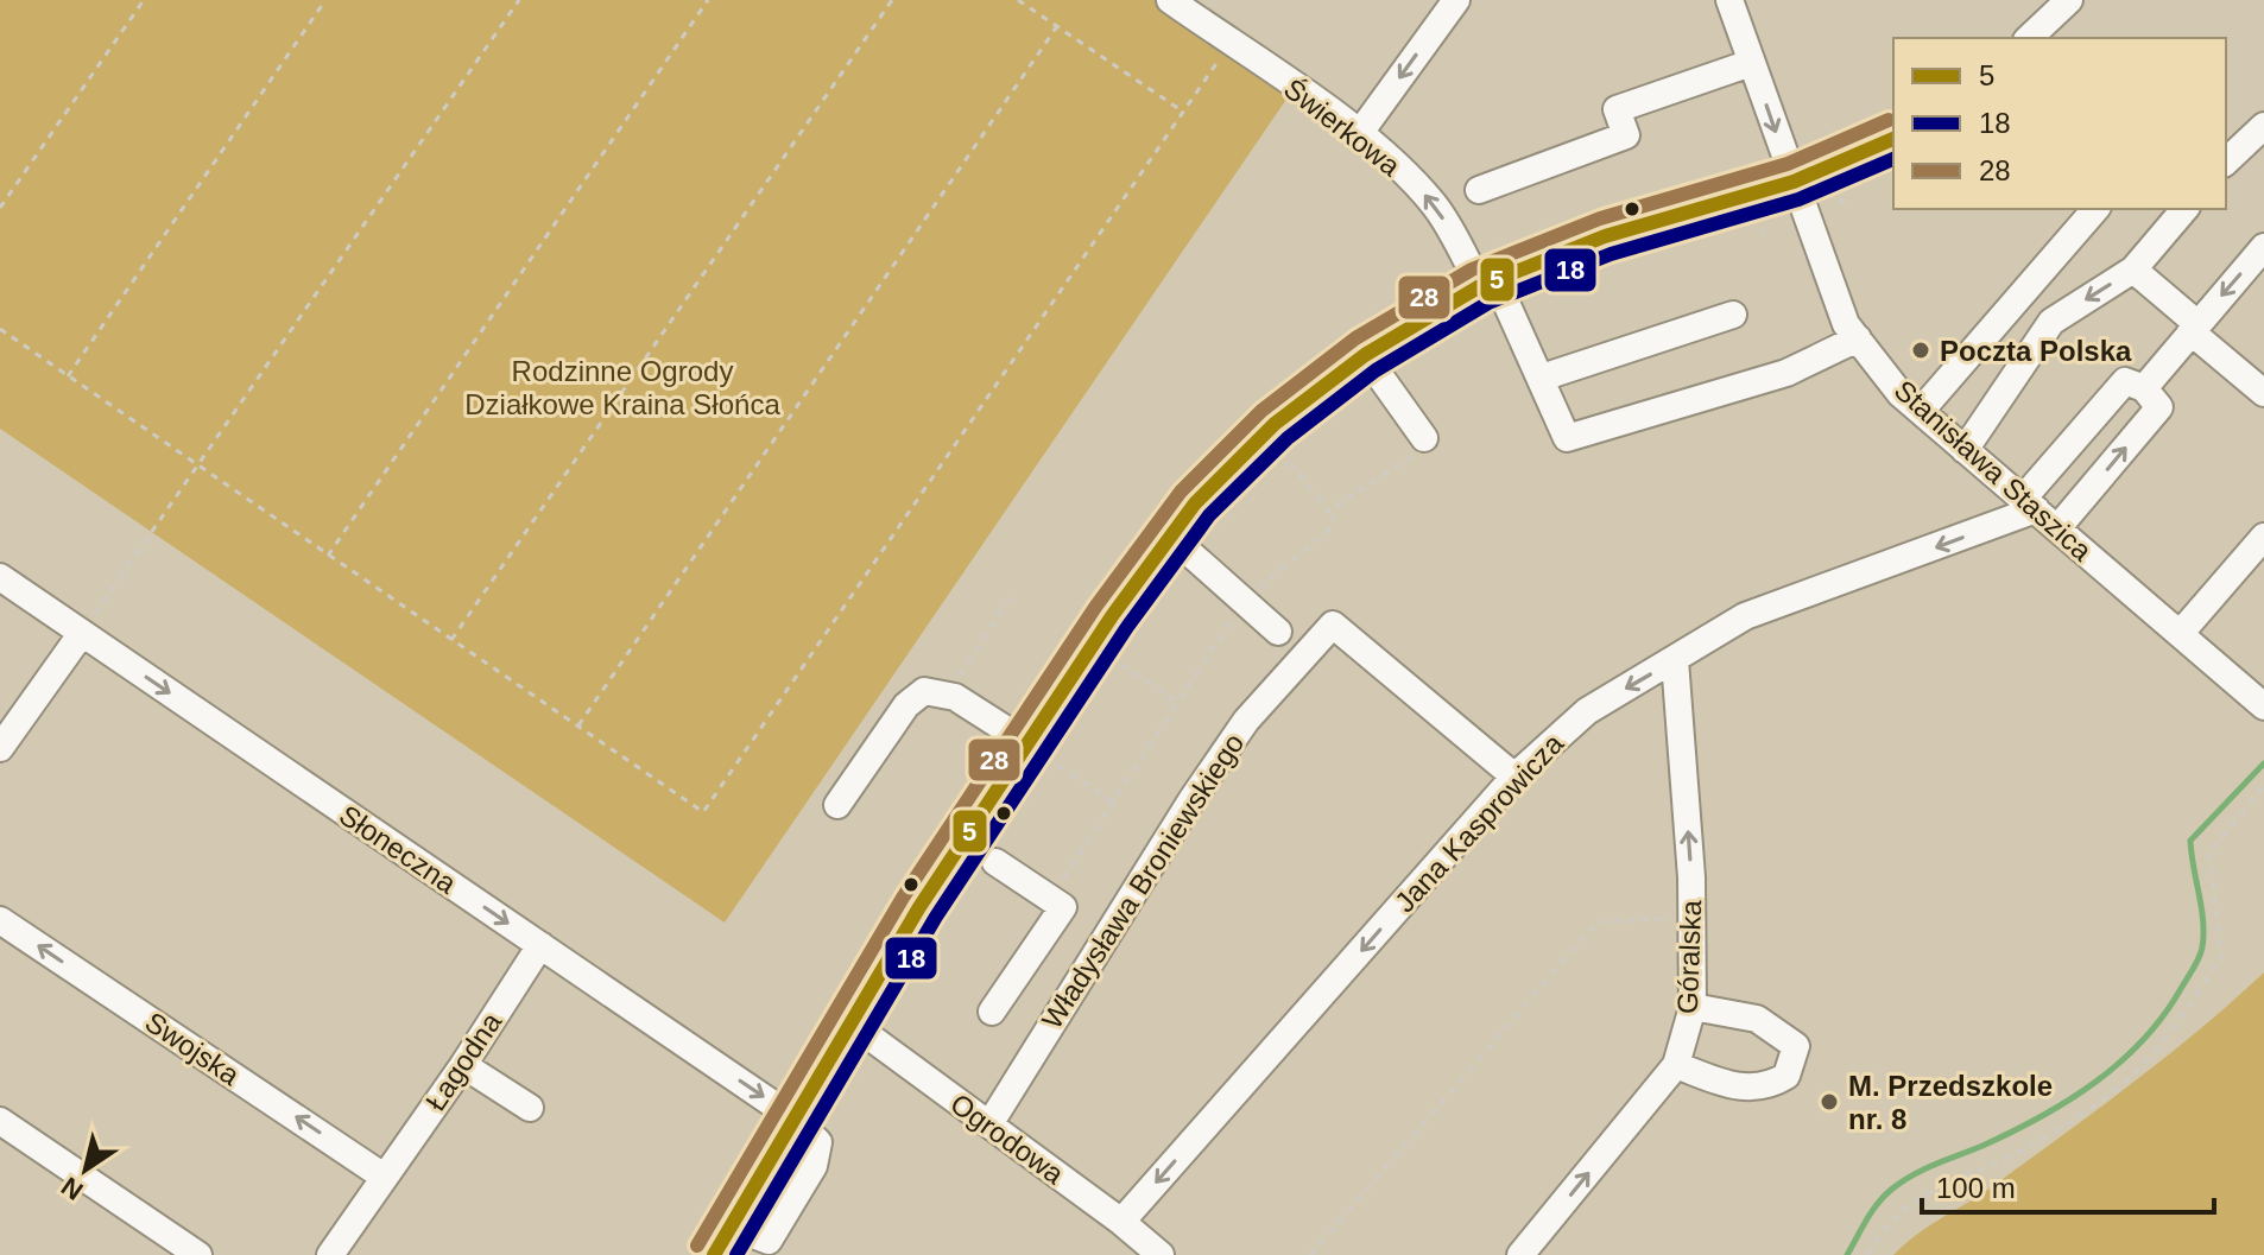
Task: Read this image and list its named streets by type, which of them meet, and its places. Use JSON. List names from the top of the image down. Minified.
{"streets":{"street":["Świerkowa","Stanisława Staszica","Jana Kasprowicza","Słoneczna","Władysława Broniewskiego","Góralska","Swojska","Łagodna","Ogrodowa"]},"crossings":[["Świerkowa","Stanisława Staszica"],["Stanisława Staszica","Jana Kasprowicza"],["Jana Kasprowicza","Władysława Broniewskiego"],["Jana Kasprowicza","Góralska"],["Jana Kasprowicza","Ogrodowa"],["Słoneczna","Łagodna"],["Władysława Broniewskiego","Ogrodowa"],["Swojska","Łagodna"]],"one_way":["Jana Kasprowicza","Słoneczna","Góralska"],"parks":["Rodzinne Ogrody Działkowe Kraina Słońca"],"places":["Poczta Polska","M. Przedszkole nr. 8"],"lines":["transit line 28","transit line 5","transit line 18"],"legend":["5","18","28"],"scale_bar":"100 m","north":"bottom left"}
